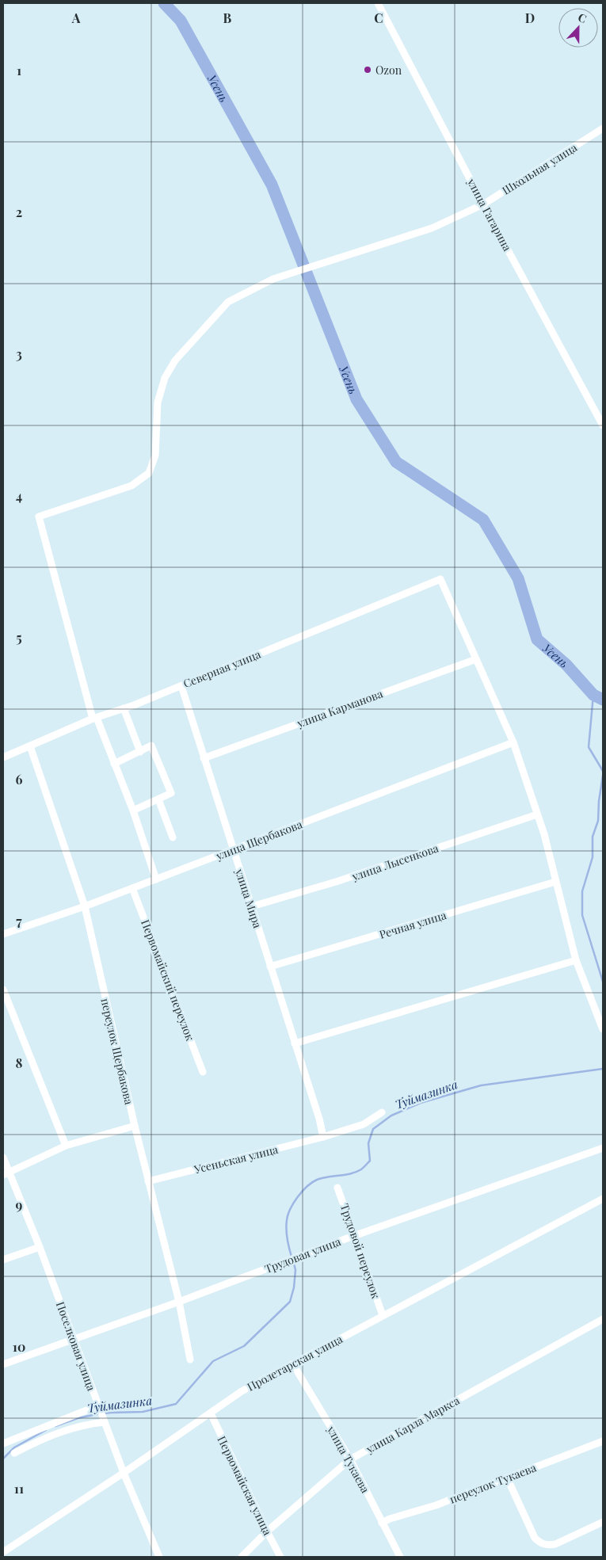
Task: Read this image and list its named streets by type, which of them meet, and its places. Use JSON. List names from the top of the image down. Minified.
{"streets":{"street":["Школьная улица","улица Гагарина","Северная улица","улица Карманова","улица Щербакова","улица Лысенкова","улица Мира","Речная улица","Первомайский переулок","переулок Щербакова","Усеньская улица","Трудовой переулок","Трудовая улица","Поселковая улица","Пролетарская улица","улица Карла Маркса","улица Тукаева","переулок Тукаева","Первомайская улица"]},"crossings":[["Школьная улица","улица Гагарина"],["Школьная улица","Северная улица"],["Северная улица","улица Карманова"],["Северная улица","улица Мира"],["Северная улица","переулок Щербакова"],["улица Карманова","улица Мира"],["улица Щербакова","улица Мира"],["улица Щербакова","Первомайский переулок"],["улица Щербакова","переулок Щербакова"],["улица Лысенкова","улица Мира"],["улица Мира","Речная улица"],["улица Мира","Усеньская улица"],["переулок Щербакова","Усеньская улица"],["переулок Щербакова","Трудовая улица"],["Трудовой переулок","Трудовая улица"],["Трудовой переулок","Пролетарская улица"],["Трудовая улица","Поселковая улица"],["Поселковая улица","Пролетарская улица"],["Пролетарская улица","улица Тукаева"],["Пролетарская улица","Первомайская улица"],["улица Карла Маркса","улица Тукаева"],["улица Карла Маркса","Первомайская улица"],["улица Тукаева","переулок Тукаева"]],"water":["Усень","Туймазинка"],"places":["Ozon"],"north":"top","grid":{"columns":["A","B","C","D"],"rows":["1","2","3","4","5","6","7","8","9","10","11"]}}
